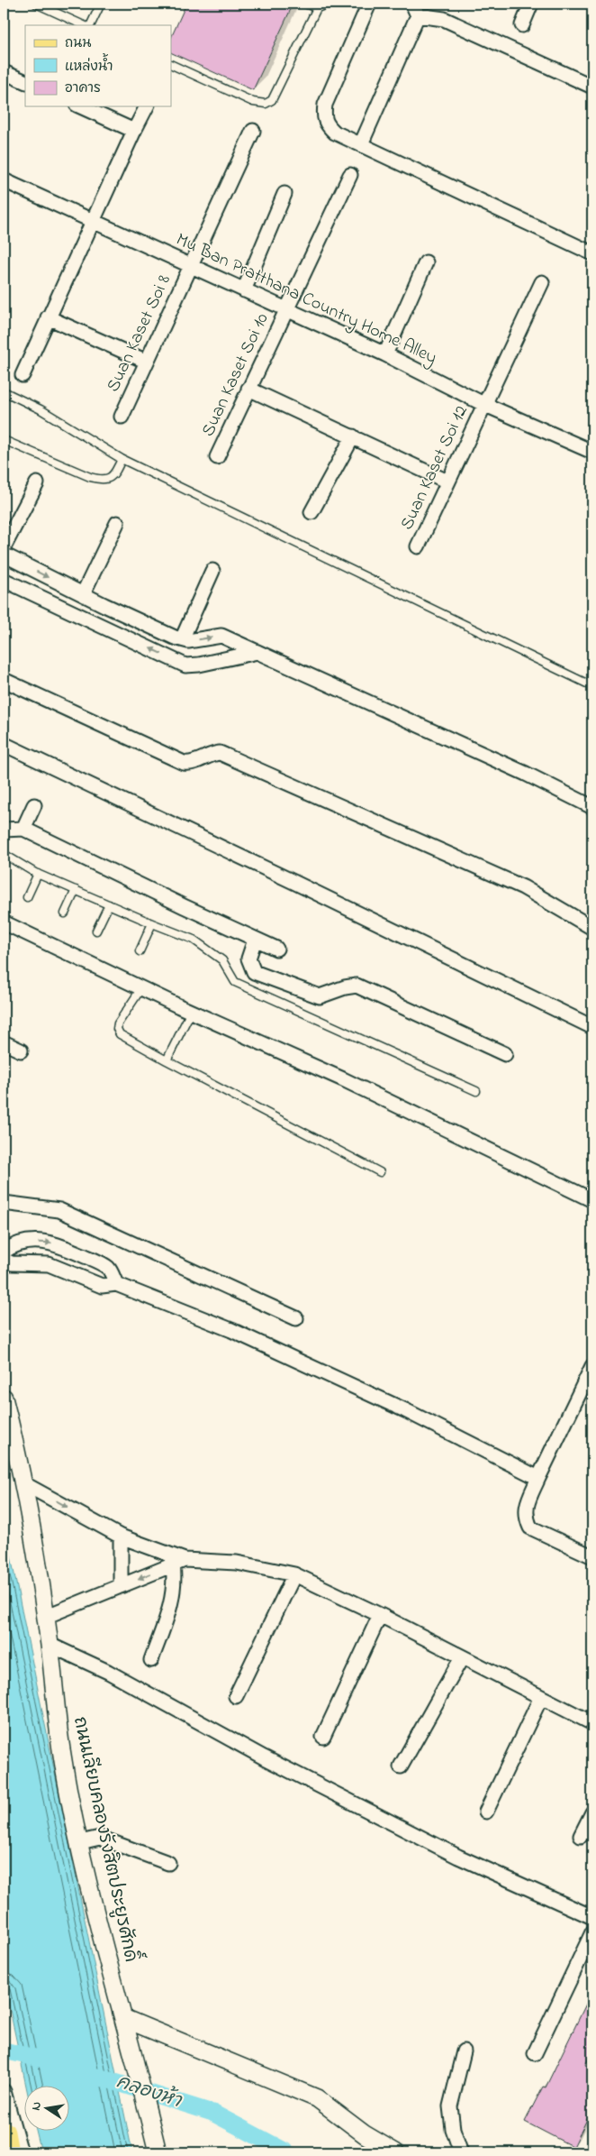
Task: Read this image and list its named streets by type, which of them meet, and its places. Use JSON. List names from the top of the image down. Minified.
{"streets":{"street":["Mu Ban Pratthana Country Home Alley","Suan Kaset Soi 8","Suan Kaset Soi 10","Suan Kaset Soi 12","ถนนเลียบคลองรังสิตประยูรศักดิ์"]},"crossings":[["Mu Ban Pratthana Country Home Alley","Suan Kaset Soi 8"],["Mu Ban Pratthana Country Home Alley","Suan Kaset Soi 10"],["Mu Ban Pratthana Country Home Alley","Suan Kaset Soi 12"]],"water":["คลองห้า"],"legend":["ถนน","แหล่งน้ำ","อาคาร"],"north":"left"}
